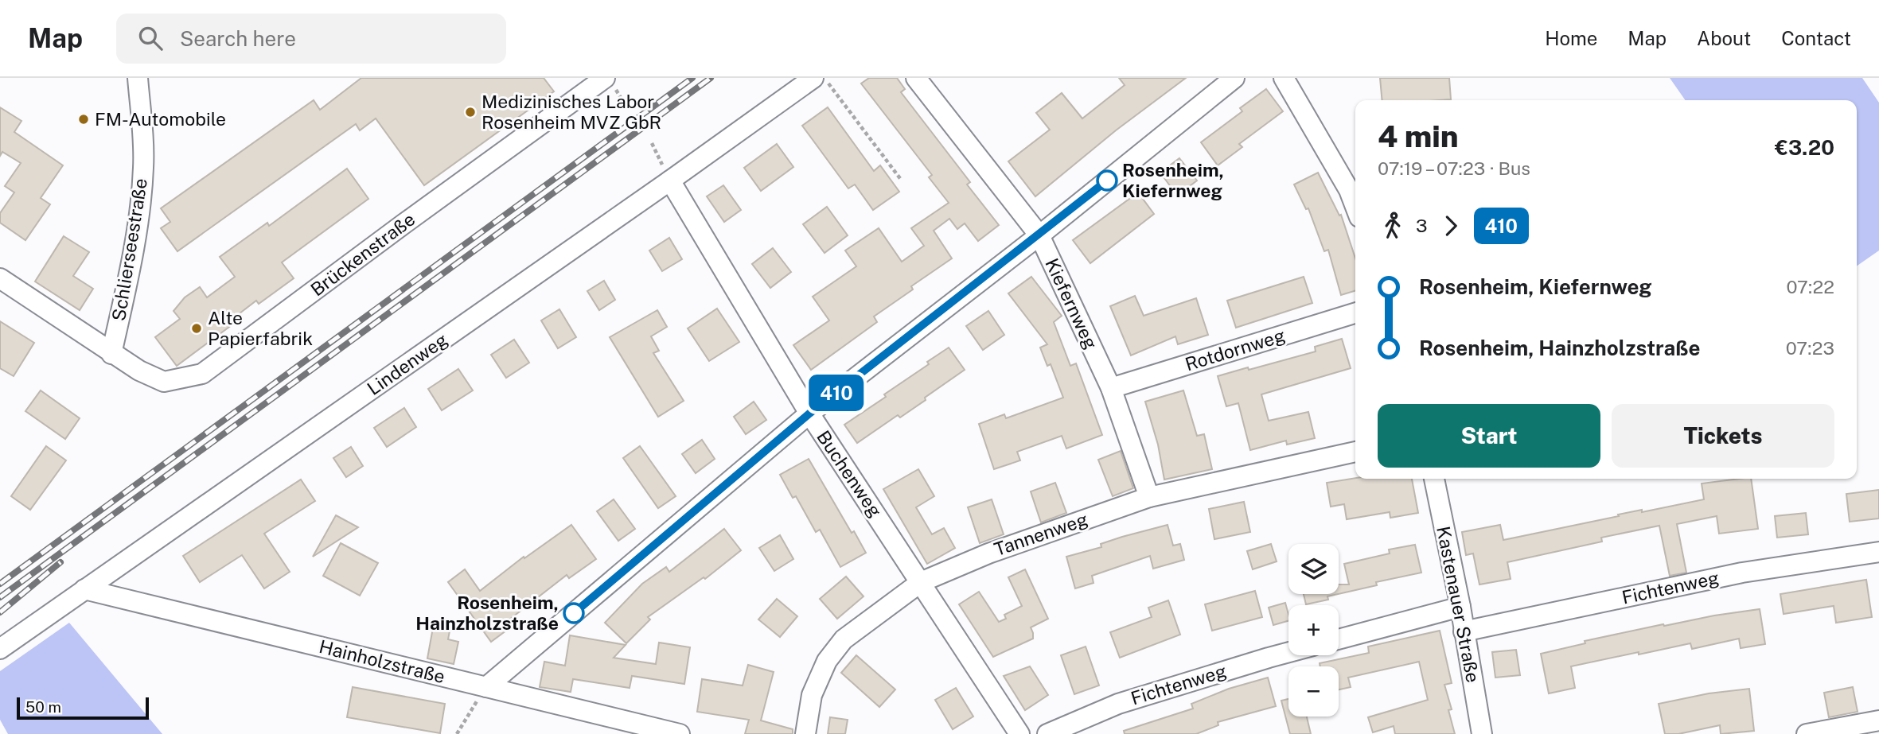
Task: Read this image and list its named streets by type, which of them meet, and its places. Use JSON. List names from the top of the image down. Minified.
{"streets":{"street":["Schlierseestraße","Brückenstraße","Kiefernweg","Rotdornweg","Lindenweg","Buchenweg","Tannenweg","Fichtenweg","Kastenauer Straße","Hainholzstraße"]},"crossings":[["Schlierseestraße","Brückenstraße"],["Kiefernweg","Rotdornweg"],["Kiefernweg","Tannenweg"],["Lindenweg","Buchenweg"],["Lindenweg","Hainholzstraße"],["Buchenweg","Tannenweg"],["Fichtenweg","Kastenauer Straße"]],"places":["Medizinisches Labor Rosenheim MVZ GbR","FM-Automobile","Rosenheim, Kiefernweg","Alte Papierfabrik","Rosenheim, Hainzholzstraße"],"lines":["bus line 410"],"scale_bar":"50 m","page":{"header":"Map","search":"Search here","nav":["Home","Map","About","Contact"],"on_map":"410","heading":["4 min","07:19 – 07:23 · Bus","€3.20"],"legs":["3","410"],"list":[{"name":"Rosenheim, Kiefernweg","value":"07:22"},{"name":"Rosenheim, Hainzholzstraße","value":"07:23"}],"buttons":["Start","Tickets"],"map_buttons":["+","−"],"scale":"50 m"}}
